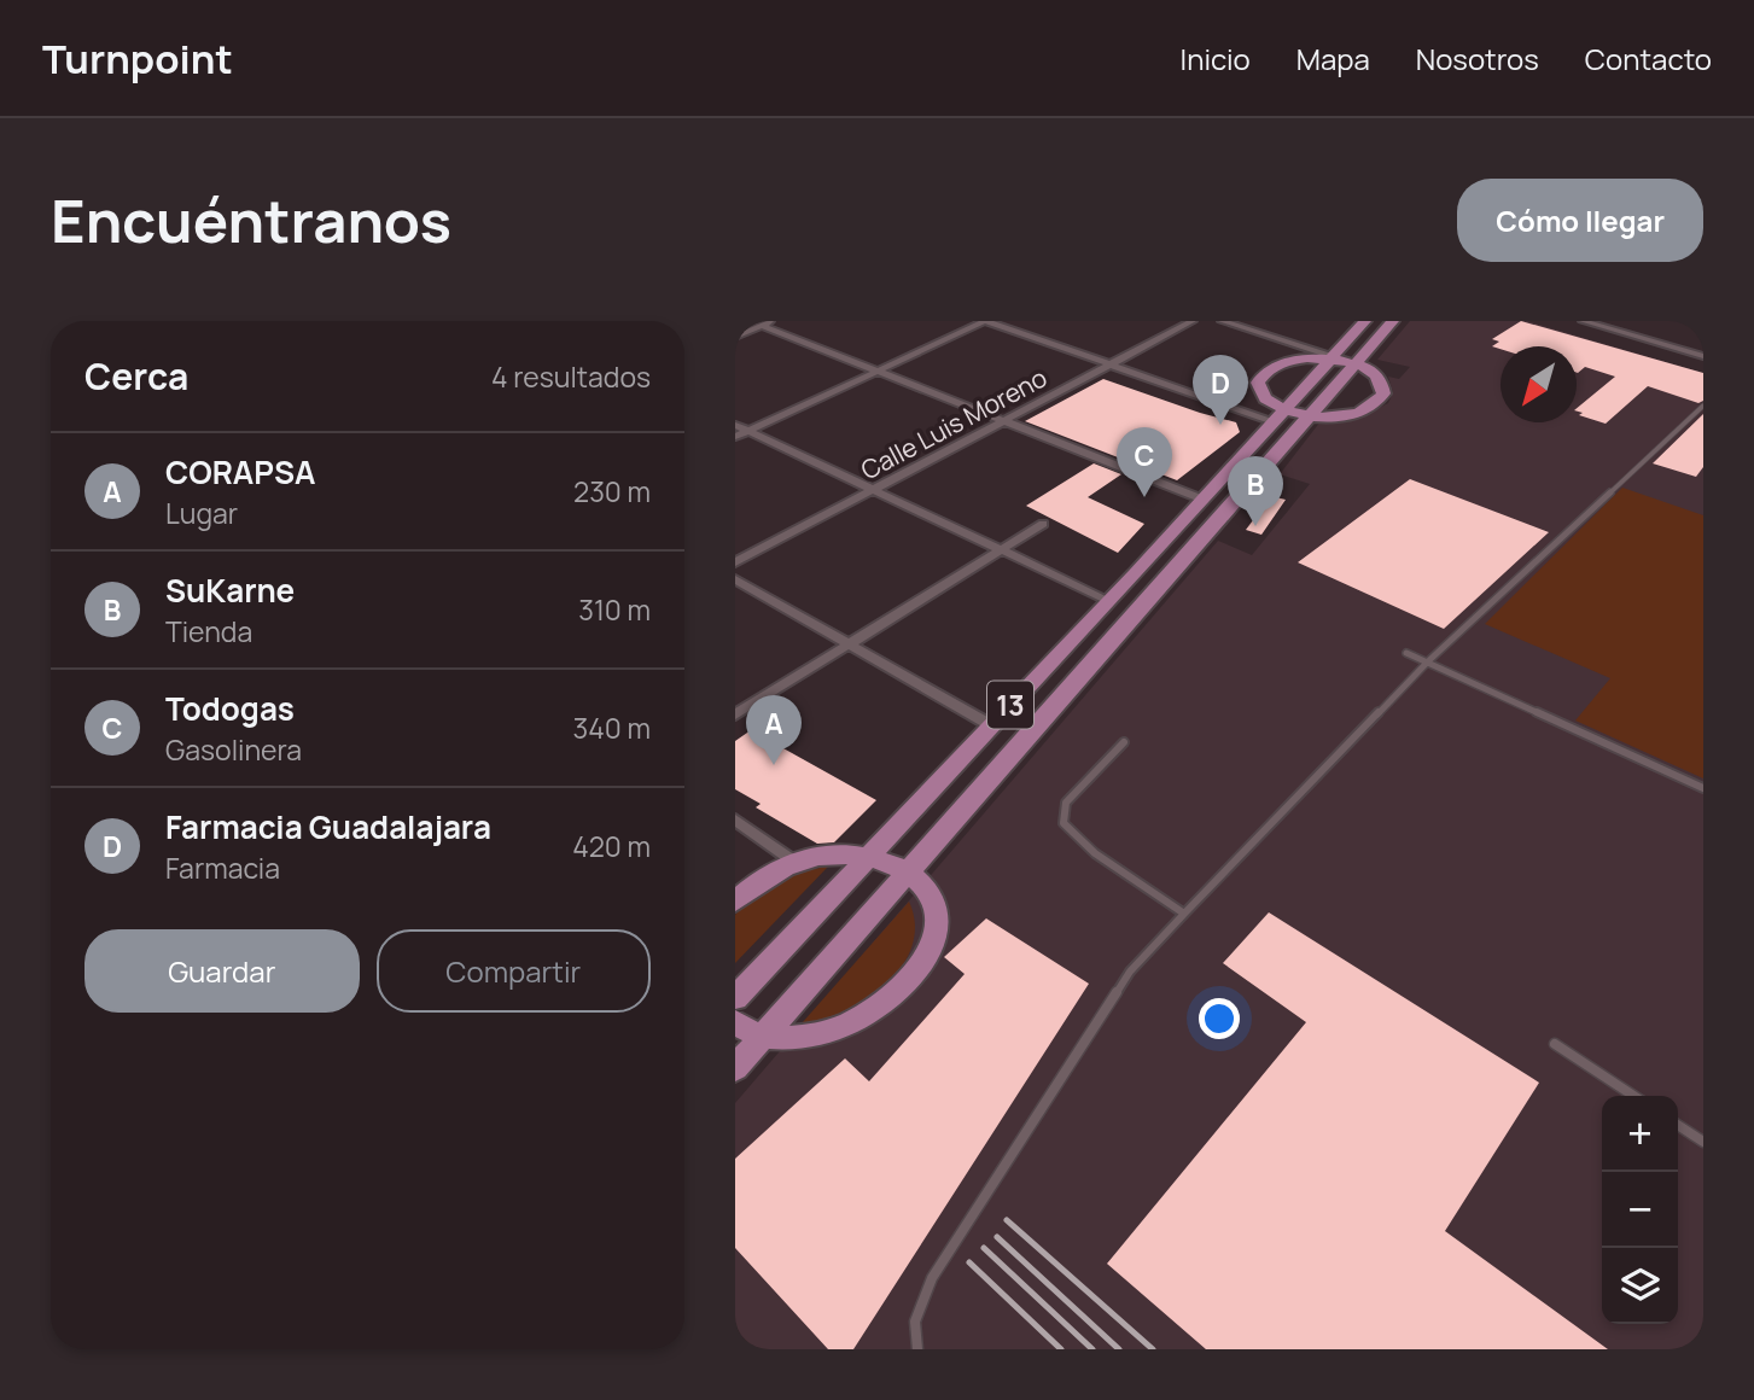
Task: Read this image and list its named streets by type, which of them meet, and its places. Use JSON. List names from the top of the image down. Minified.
{"streets":{"main road":["13"],"street":["Calle Luis Moreno"]},"north":"bottom left","page":{"header":"Turnpoint","nav":["Inicio","Mapa","Nosotros","Contacto"],"buttons":["Cómo llegar",["Guardar","Compartir"]],"title":"Encuéntranos","heading":["Cerca","4 resultados"],"pins":["D","C","B","A"],"list":[{"mark":"A","name":"CORAPSA","note":"Lugar","value":"230 m"},{"mark":"B","name":"SuKarne","note":"Tienda","value":"310 m"},{"mark":"C","name":"Todogas","note":"Gasolinera","value":"340 m"},{"mark":"D","name":"Farmacia Guadalajara","note":"Farmacia","value":"420 m"}],"map_buttons":["+","−"]}}
